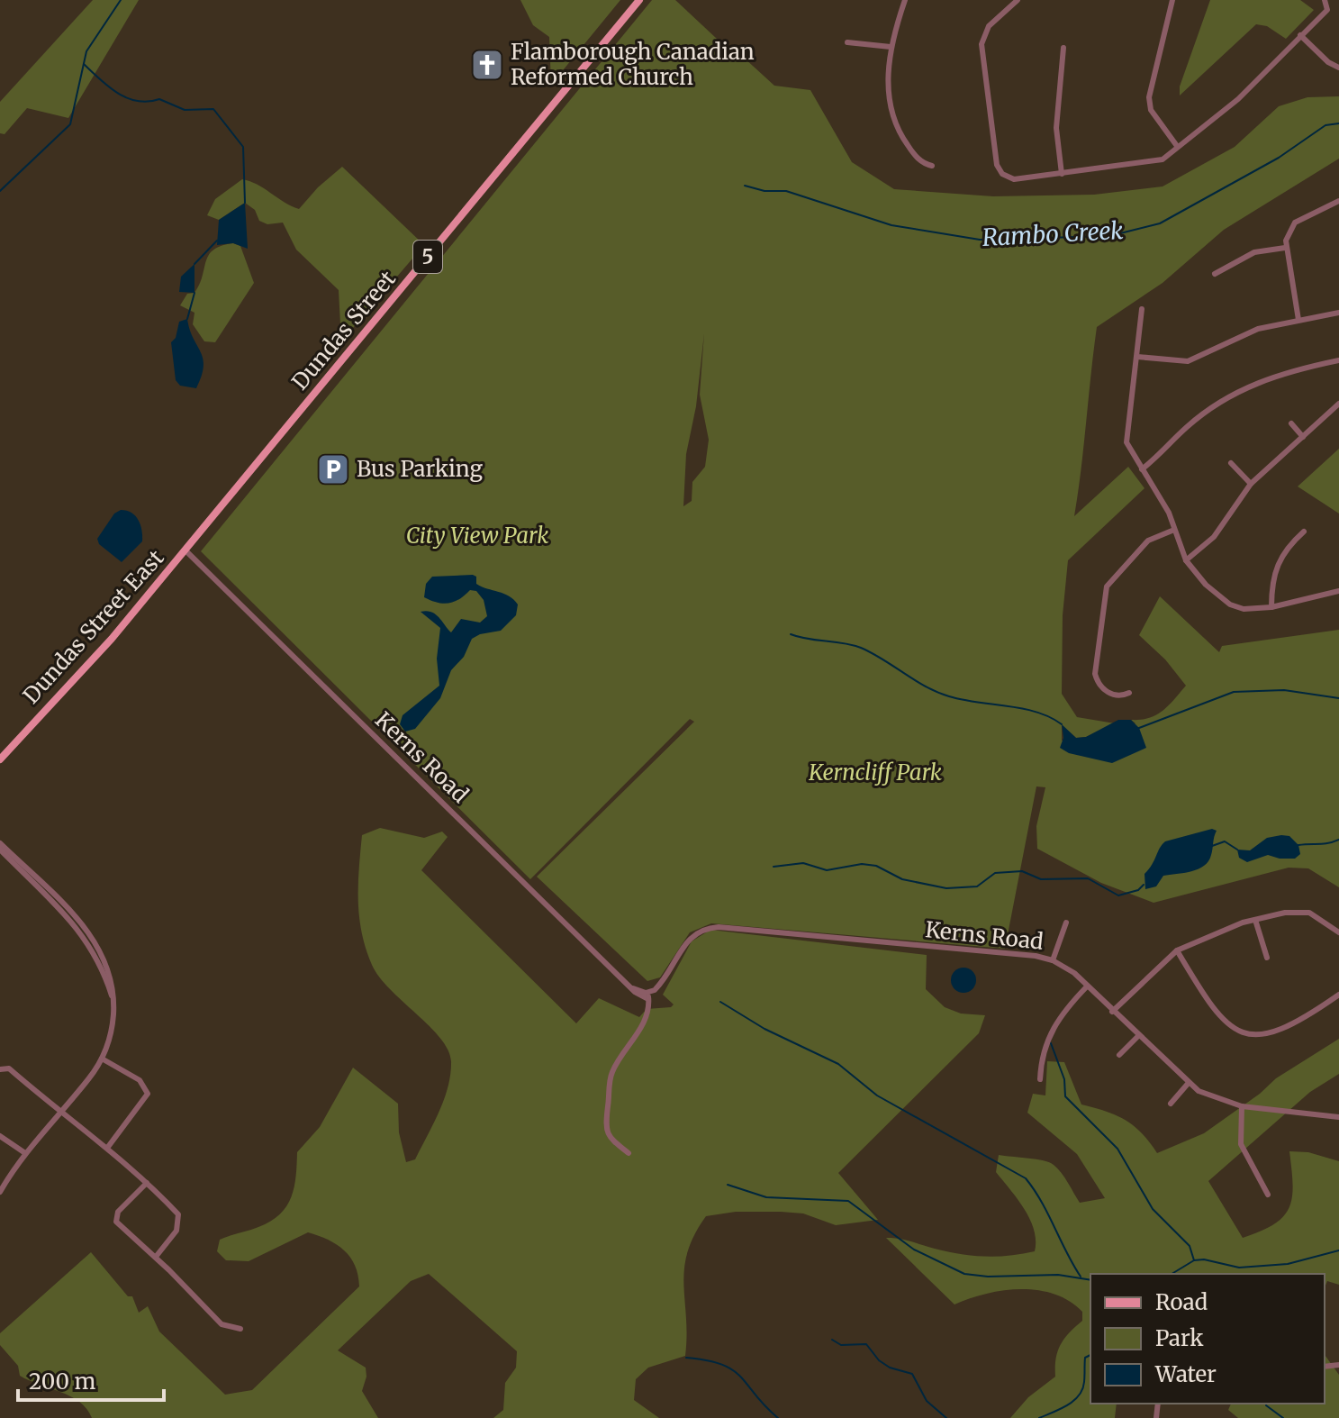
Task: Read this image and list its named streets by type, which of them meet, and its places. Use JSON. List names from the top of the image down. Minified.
{"streets":{"main road":["5","Dundas Street","Dundas Street East"],"street":["Kerns Road"]},"crossings":[["Dundas Street","Dundas Street East"],["Dundas Street","Kerns Road"],["Dundas Street East","Kerns Road"]],"water":["Rambo Creek"],"parks":["City View Park","Kerncliff Park"],"places":{"church":["Flamborough Canadian Reformed Church"],"parking":["Bus Parking"]},"legend":["Road","Park","Water"],"scale_bar":"200 m"}
